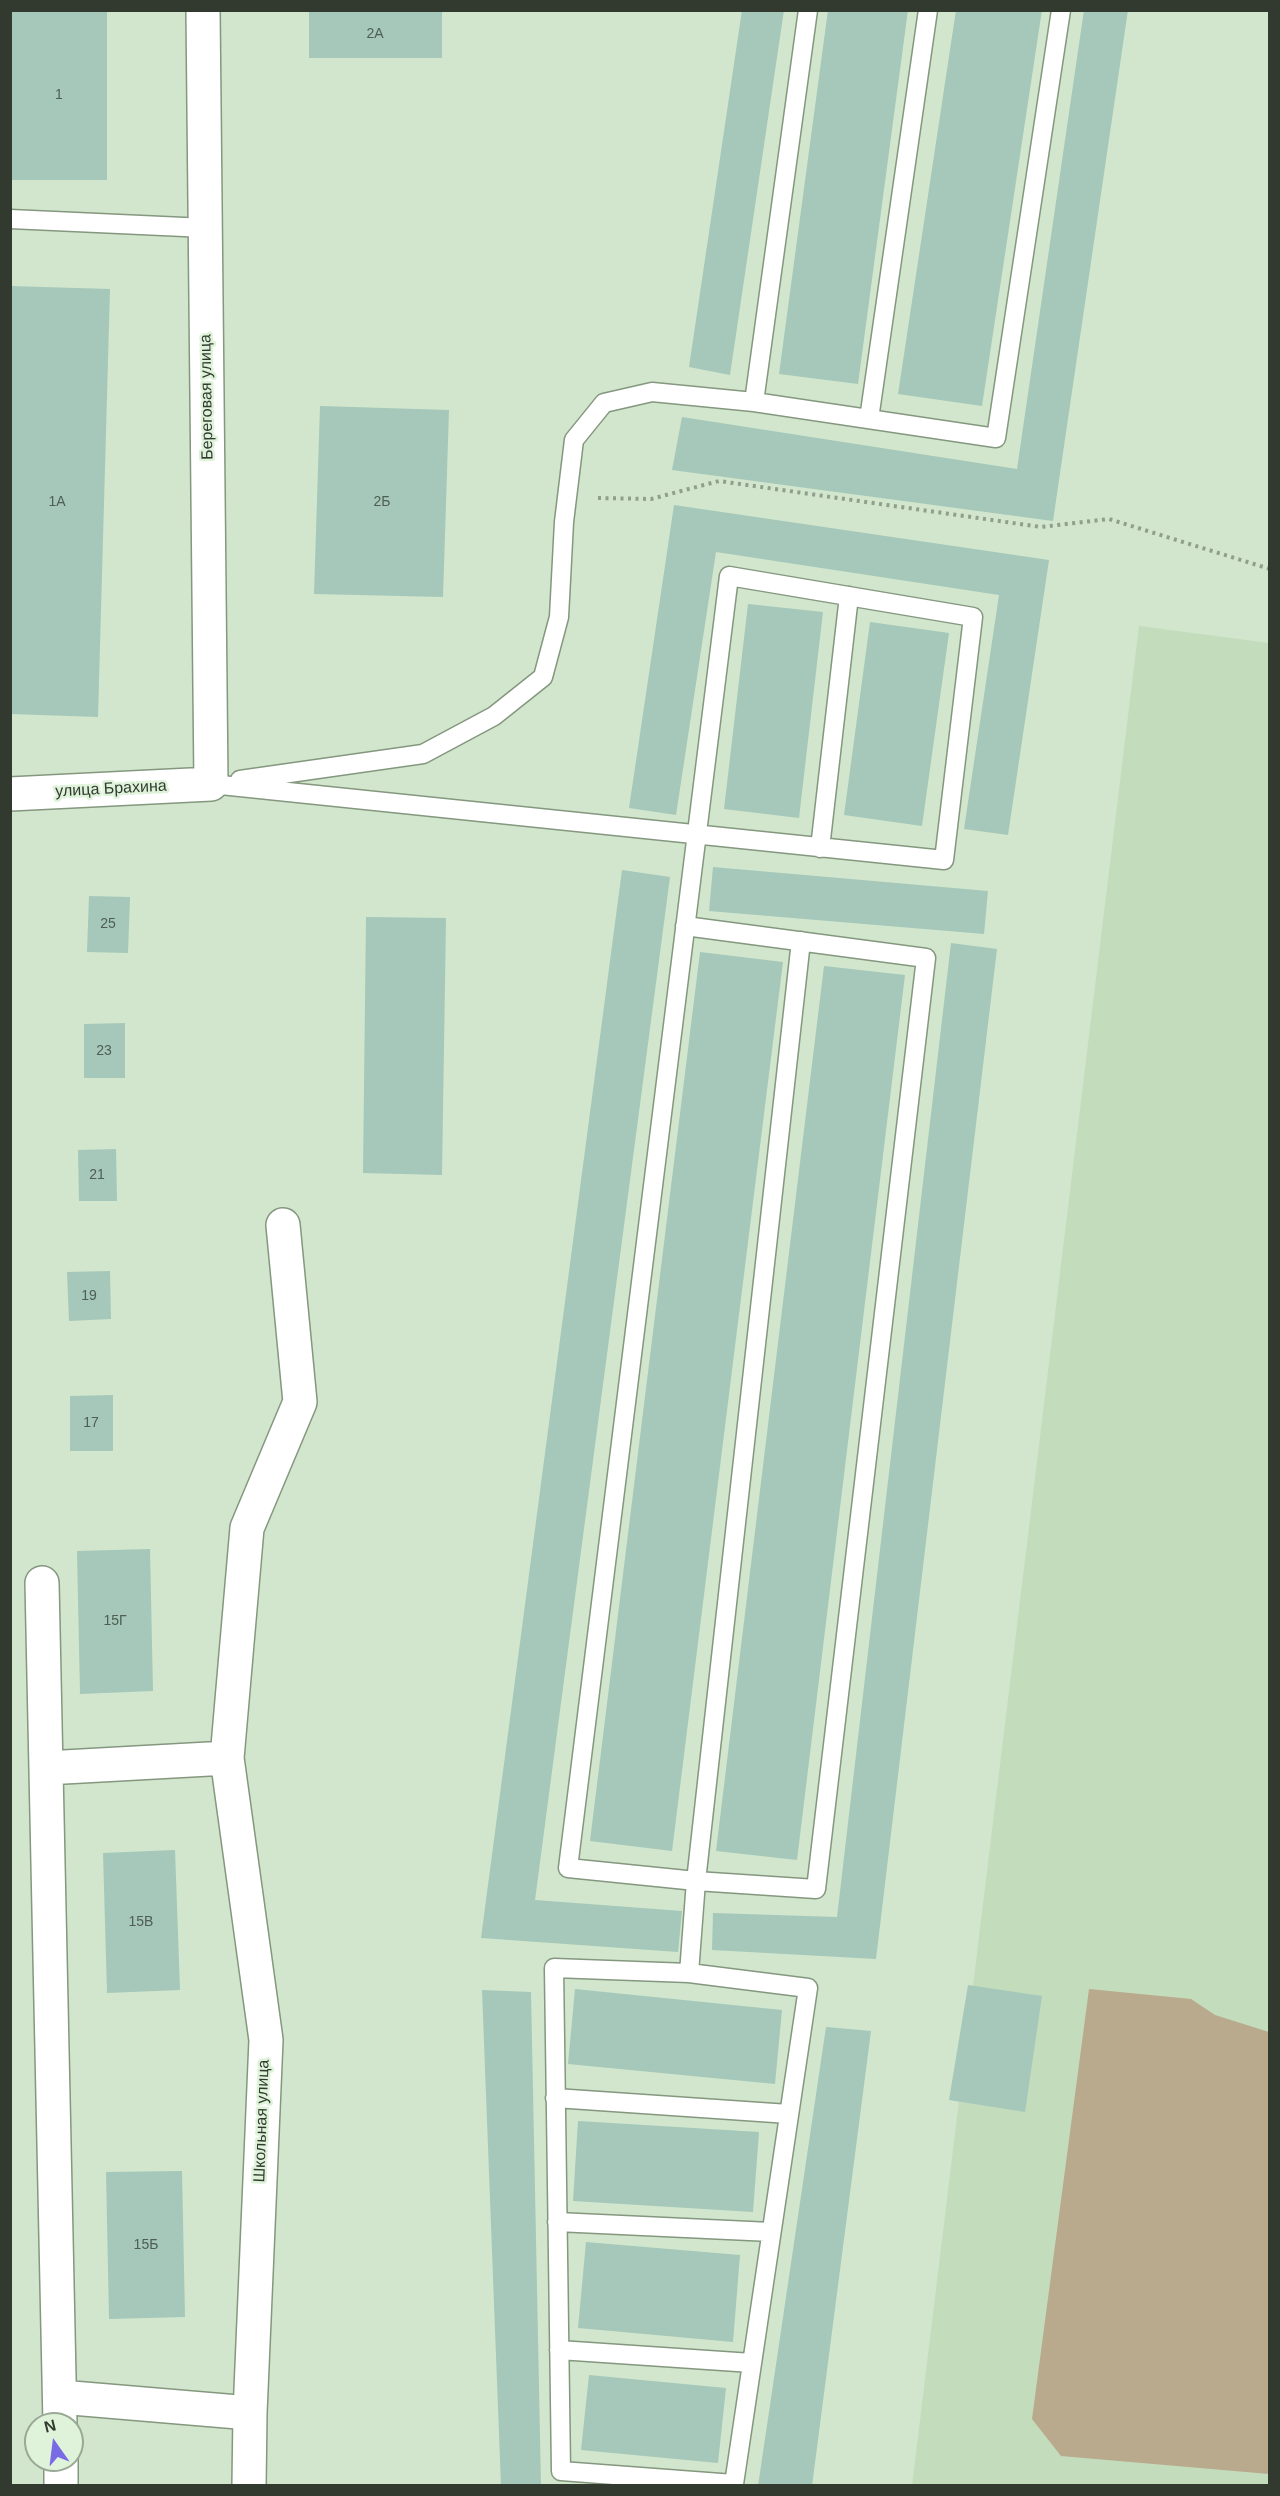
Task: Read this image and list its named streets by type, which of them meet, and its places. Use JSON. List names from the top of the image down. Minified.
{"streets":{"street":["Береговая улица","улица Брахина","Школьная улица"]},"crossings":[["Береговая улица","улица Брахина"]],"house_numbers":["2А","1","1А","2Б","25","23","21","19","17","15Г","15В","15Б"],"north":"top"}
